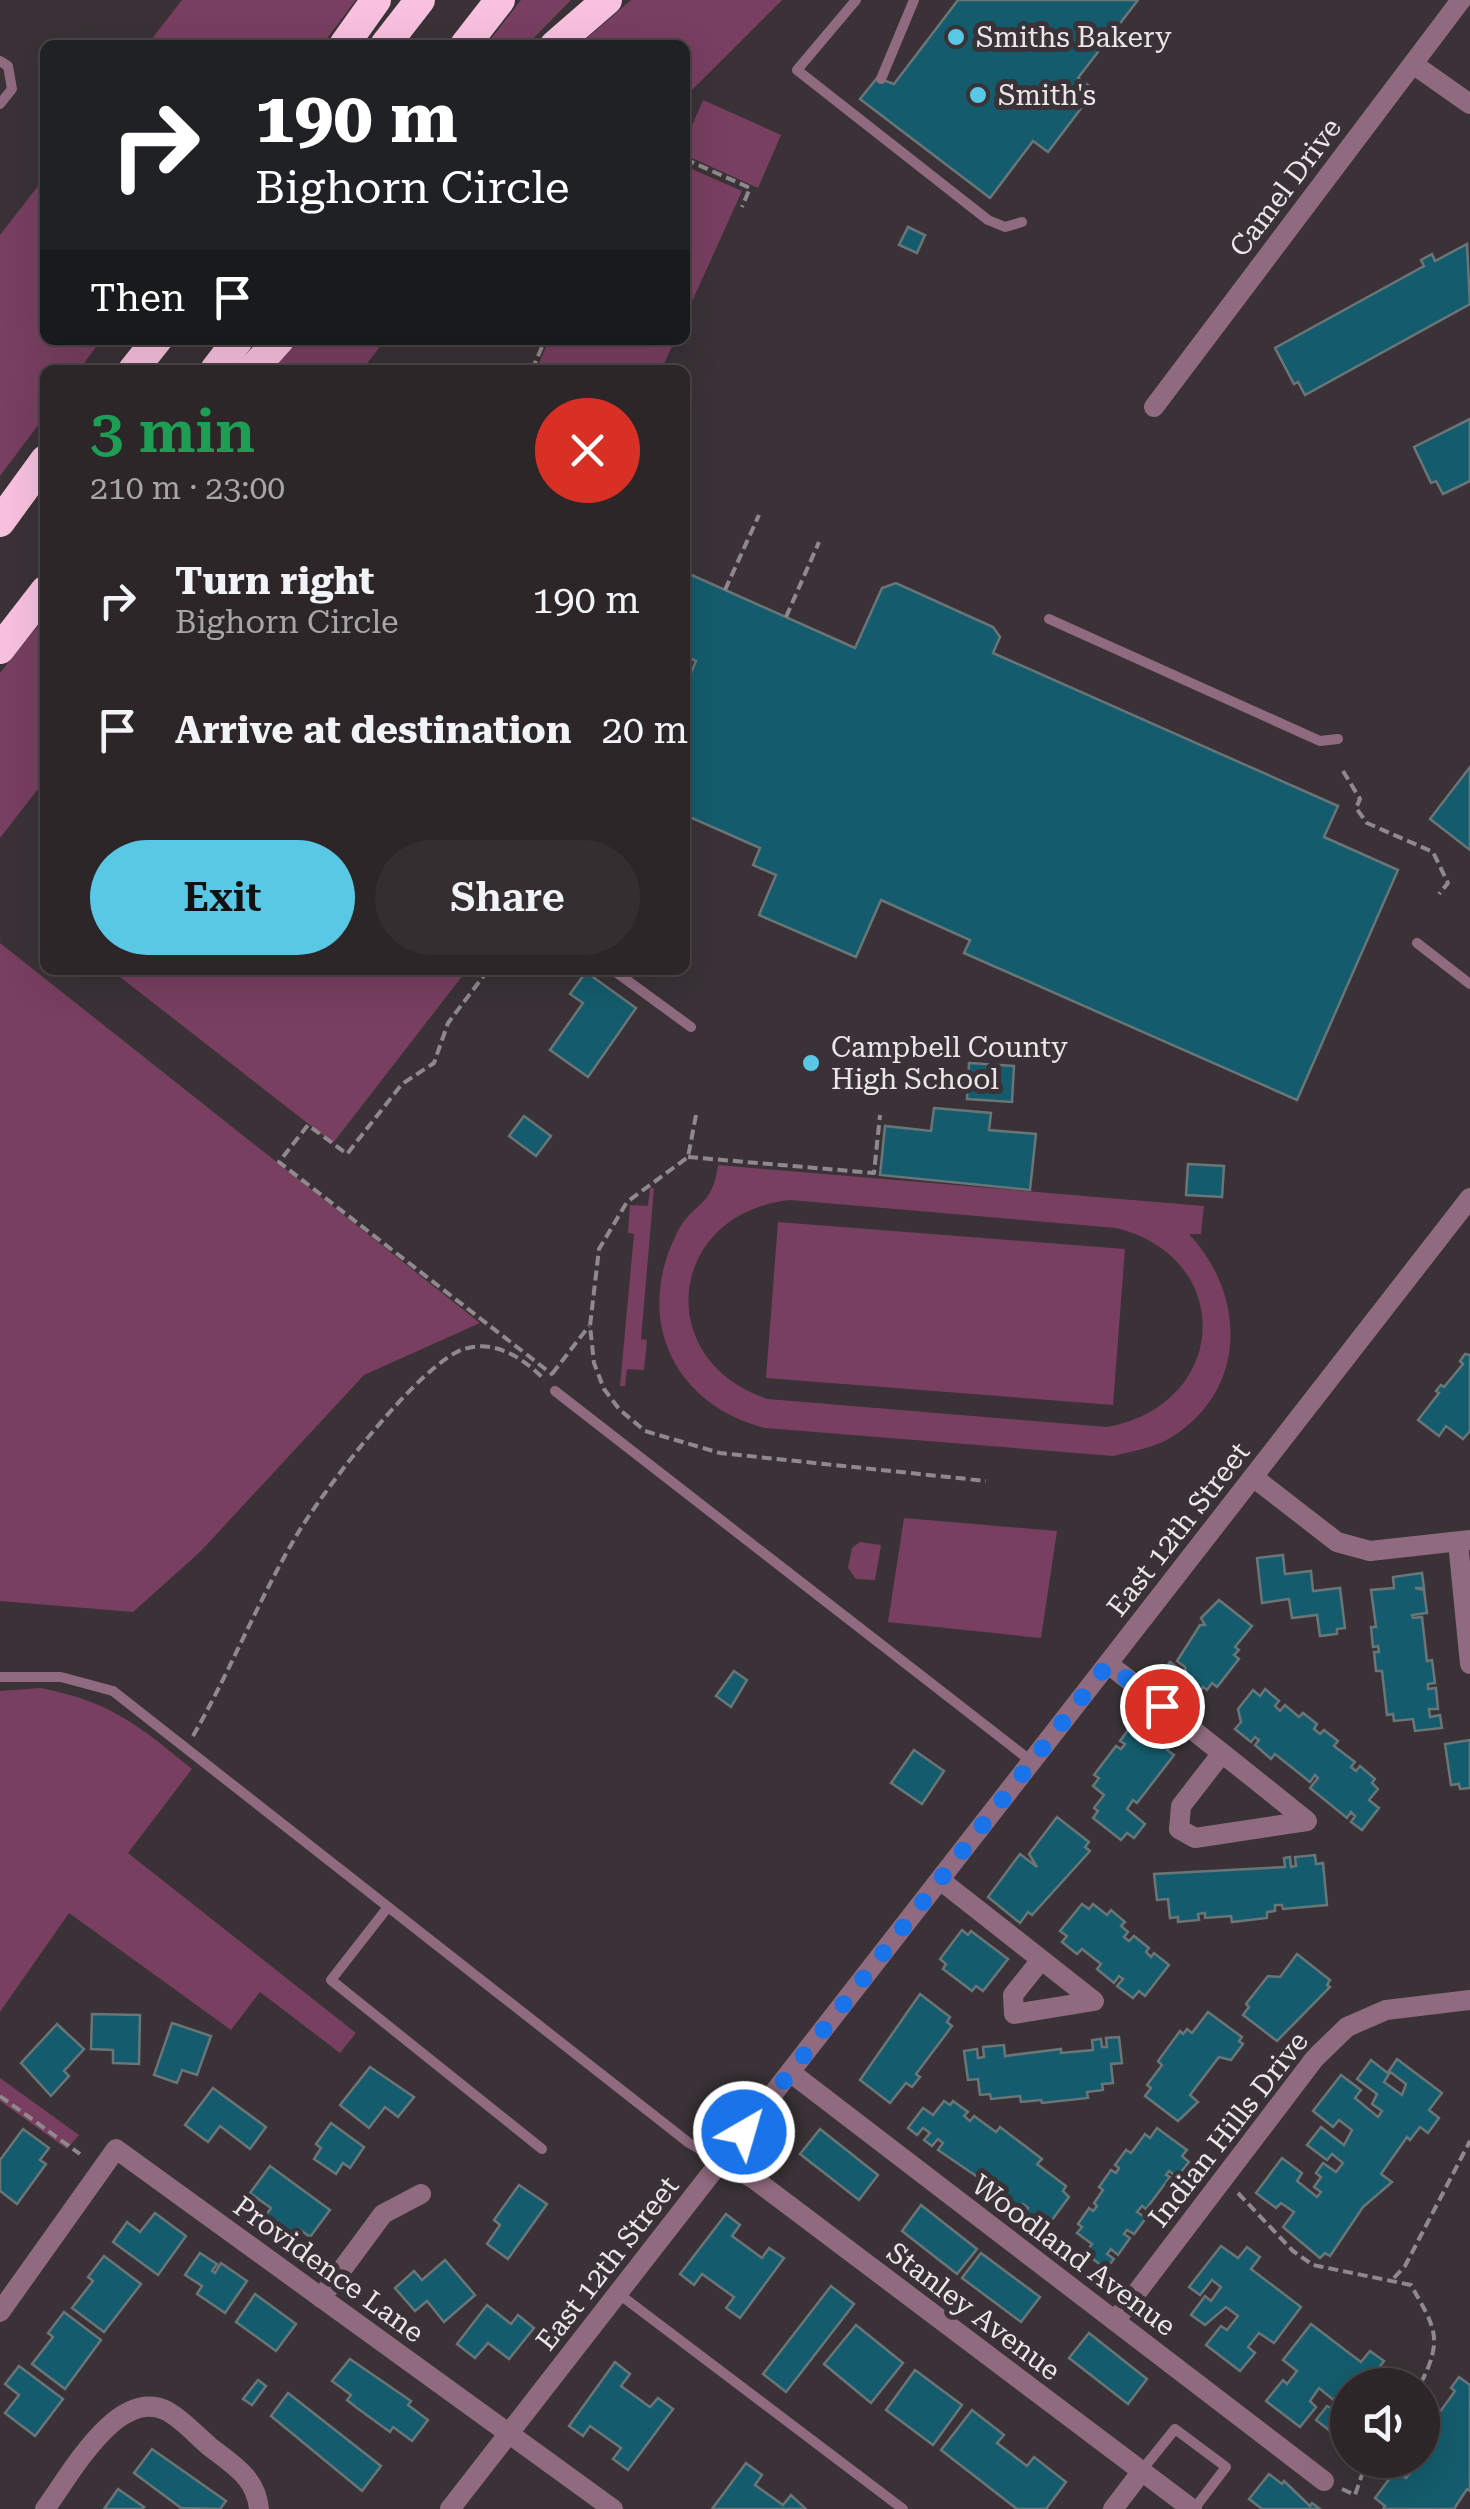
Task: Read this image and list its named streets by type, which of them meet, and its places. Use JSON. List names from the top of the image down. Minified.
{"streets":{"street":["Camel Drive","East 12th Street","Indian Hills Drive","Woodland Avenue","Providence Lane","Stanley Avenue"]},"crossings":[["East 12th Street","Woodland Avenue"],["East 12th Street","Providence Lane"],["East 12th Street","Stanley Avenue"],["Indian Hills Drive","Woodland Avenue"]],"places":["Smiths Bakery","Smith's","Campbell County High School"],"page":{"turn":["190 m","Bighorn Circle"],"then":"Then","heading":["3 min","210 m · 23:00"],"list":[{"name":"Turn right","note":"Bighorn Circle","value":"190 m"},{"name":"Arrive at destination","value":"20 m"}],"buttons":["Exit","Share"]}}
